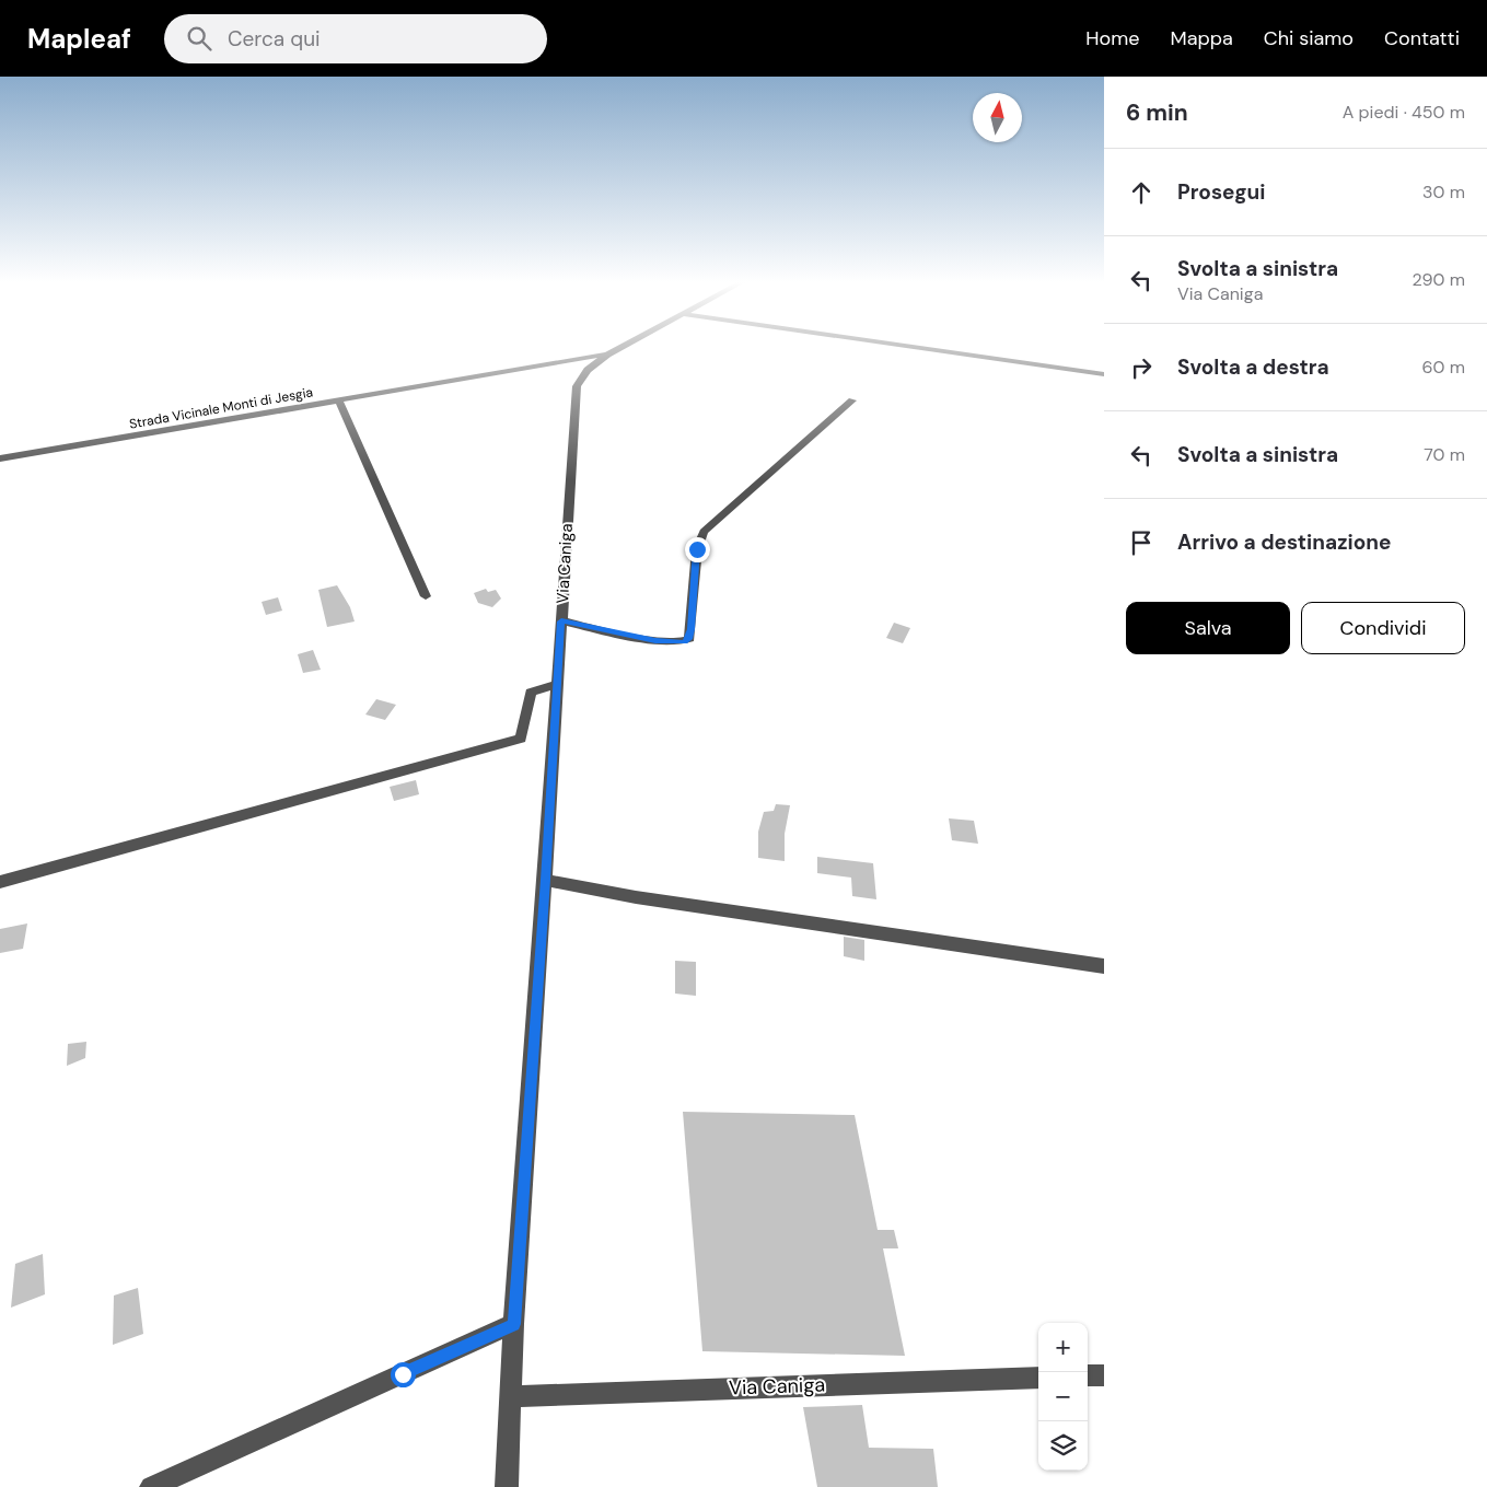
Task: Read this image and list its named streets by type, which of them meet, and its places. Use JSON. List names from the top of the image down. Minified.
{"streets":{"street":["Strada Vicinale Monti di Jesgia","Via Caniga"]},"crossings":[["Strada Vicinale Monti di Jesgia","Via Caniga"]],"north":"top","page":{"header":"Mapleaf","search":"Cerca qui","nav":["Home","Mappa","Chi siamo","Contatti"],"heading":["6 min","A piedi · 450 m"],"list":[["Prosegui","30 m"],["Svolta a sinistra","Via Caniga","290 m"],["Svolta a destra","60 m"],["Svolta a sinistra","70 m"],"Arrivo a destinazione"],"buttons":["Salva","Condividi"],"map_buttons":["+","−"]}}
